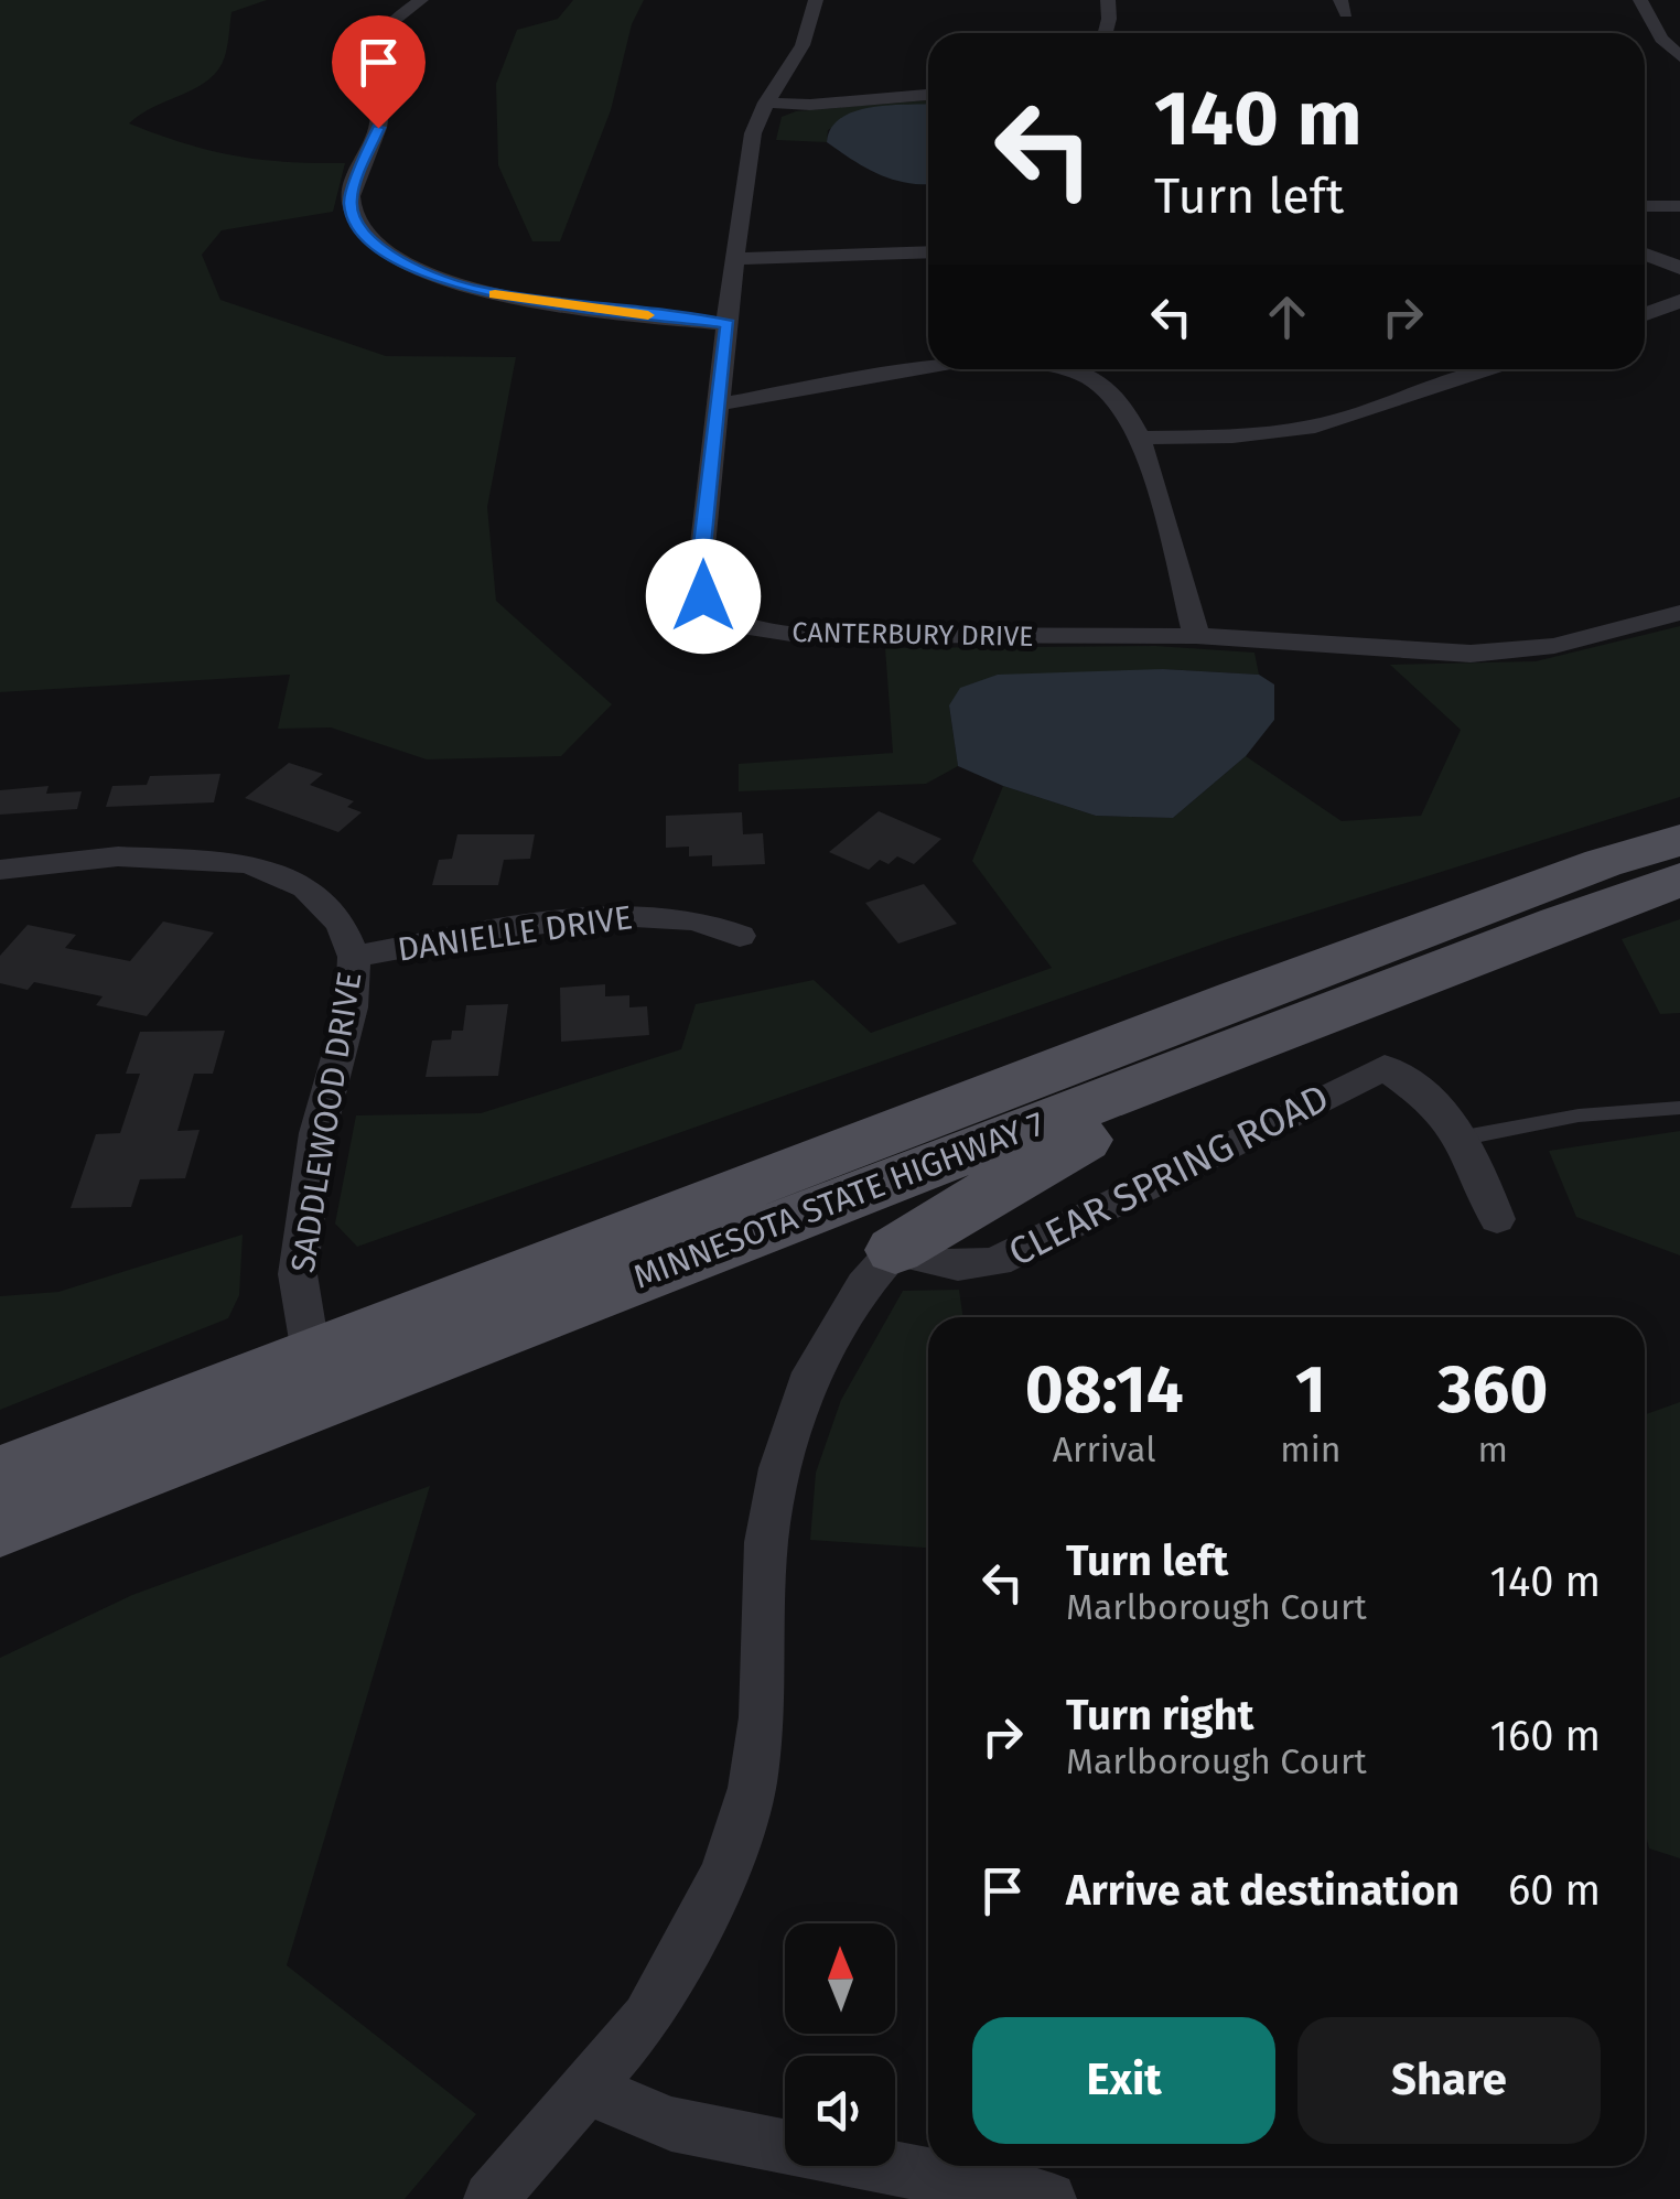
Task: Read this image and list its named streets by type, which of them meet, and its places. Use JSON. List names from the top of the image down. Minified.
{"streets":{"main road":["MINNESOTA STATE HIGHWAY 7"],"street":["CANTERBURY DRIVE","DANIELLE DRIVE","SADDLEWOOD DRIVE","CLEAR SPRING ROAD"]},"crossings":[["DANIELLE DRIVE","SADDLEWOOD DRIVE"],["SADDLEWOOD DRIVE","MINNESOTA STATE HIGHWAY 7"]],"north":"top","page":{"turn":["140 m","Turn left"],"eta":["08:14","Arrival","1","min","360","m"],"list":[{"name":"Turn left","note":"Marlborough Court","value":"140 m"},{"name":"Turn right","note":"Marlborough Court","value":"160 m"},{"name":"Arrive at destination","value":"60 m"}],"buttons":["Exit","Share"]}}
